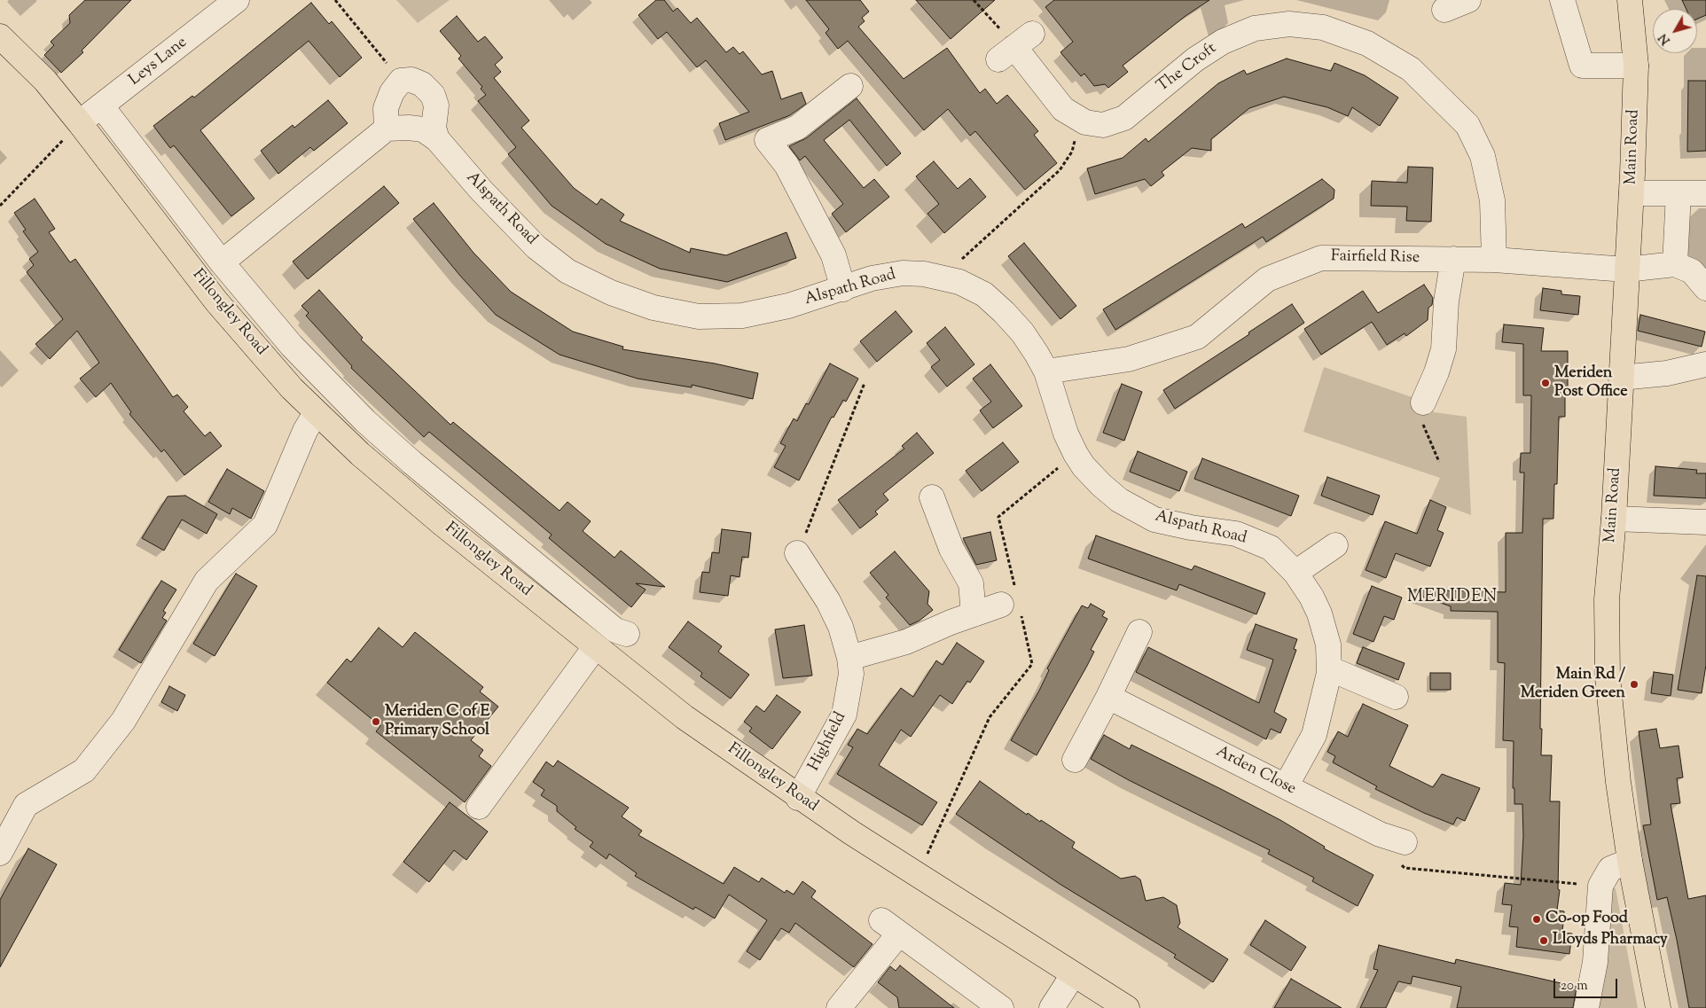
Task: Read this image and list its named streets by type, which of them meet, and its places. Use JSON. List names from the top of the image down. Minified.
{"streets":{"main road":["Main Road","Fillongley Road"],"street":["Leys Lane","The Croft","Alspath Road","Fairfield Rise","Highfield","Arden Close"]},"crossings":[["Leys Lane","Fillongley Road"],["The Croft","Fairfield Rise"],["Main Road","Fairfield Rise"],["Alspath Road","Fairfield Rise"],["Alspath Road","Arden Close"],["Fillongley Road","Highfield"]],"districts":["MERIDEN"],"places":["Meriden Post Office","Main Rd / Meriden Green","Meriden C of E Primary School","Co-op Food","Lloyds Pharmacy"],"scale_bar":"20 m","north":"bottom left"}
